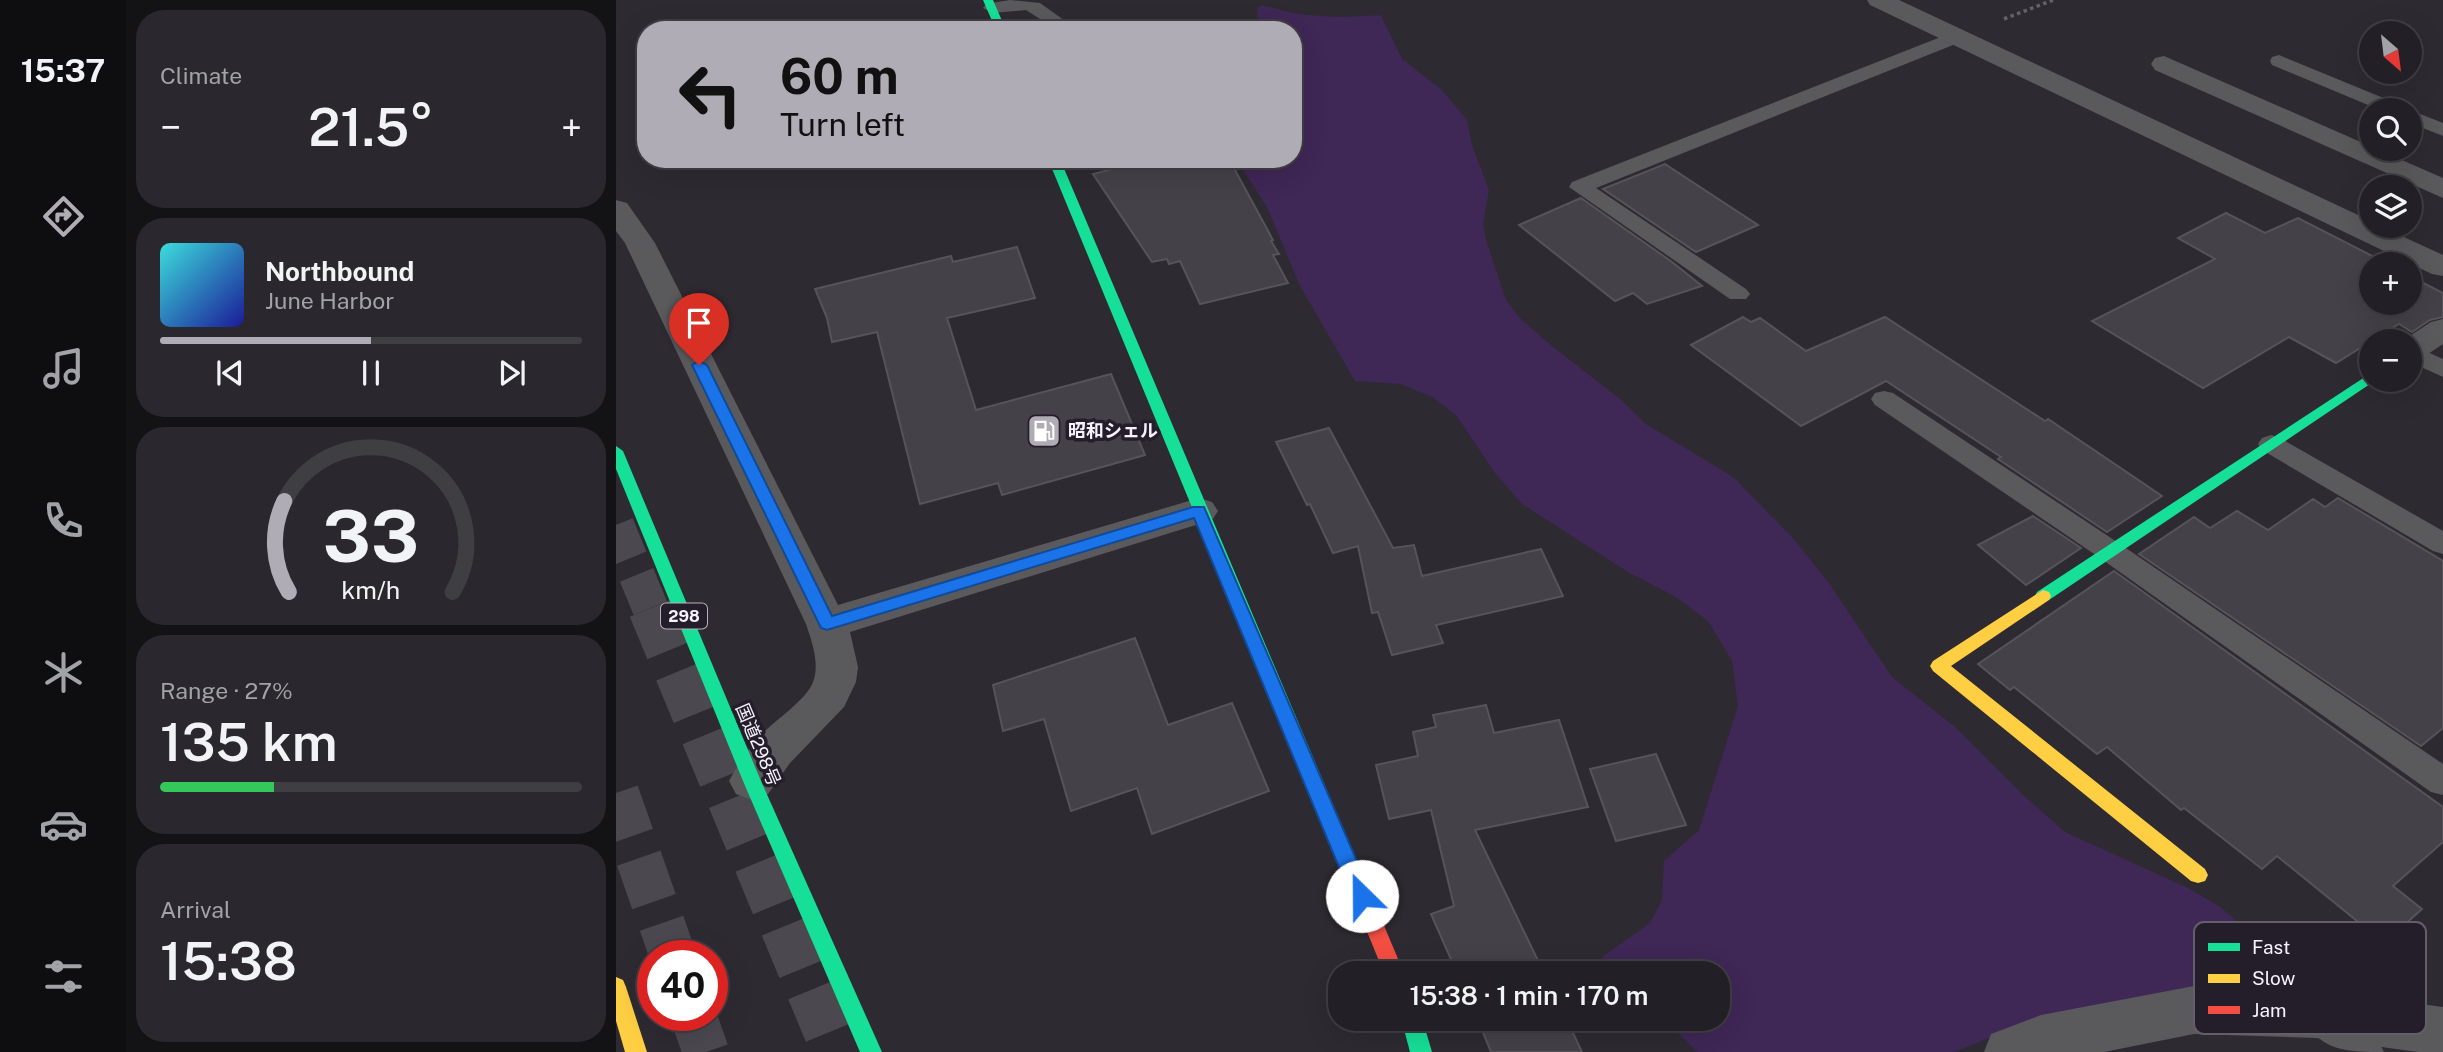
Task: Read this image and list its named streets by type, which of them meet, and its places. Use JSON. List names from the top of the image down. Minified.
{"streets":{"main road":["298","国道298号"]},"places":{"fuel station":["昭和シェル"]},"legend":["Fast","Slow","Jam"],"north":"bottom right","page":{"tabs":"15:37","tile":["Climate",["Range · 27%","135 km"],["Arrival","15:38"]],"map_buttons":["+","−"],"turn":["60 m","Turn left"],"heat":["−","21.5°","+"],"song":["Northbound","June Harbor"],"limit":"40","trip":"15:38 · 1 min · 170 m","gauge":["33","km/h"]}}
